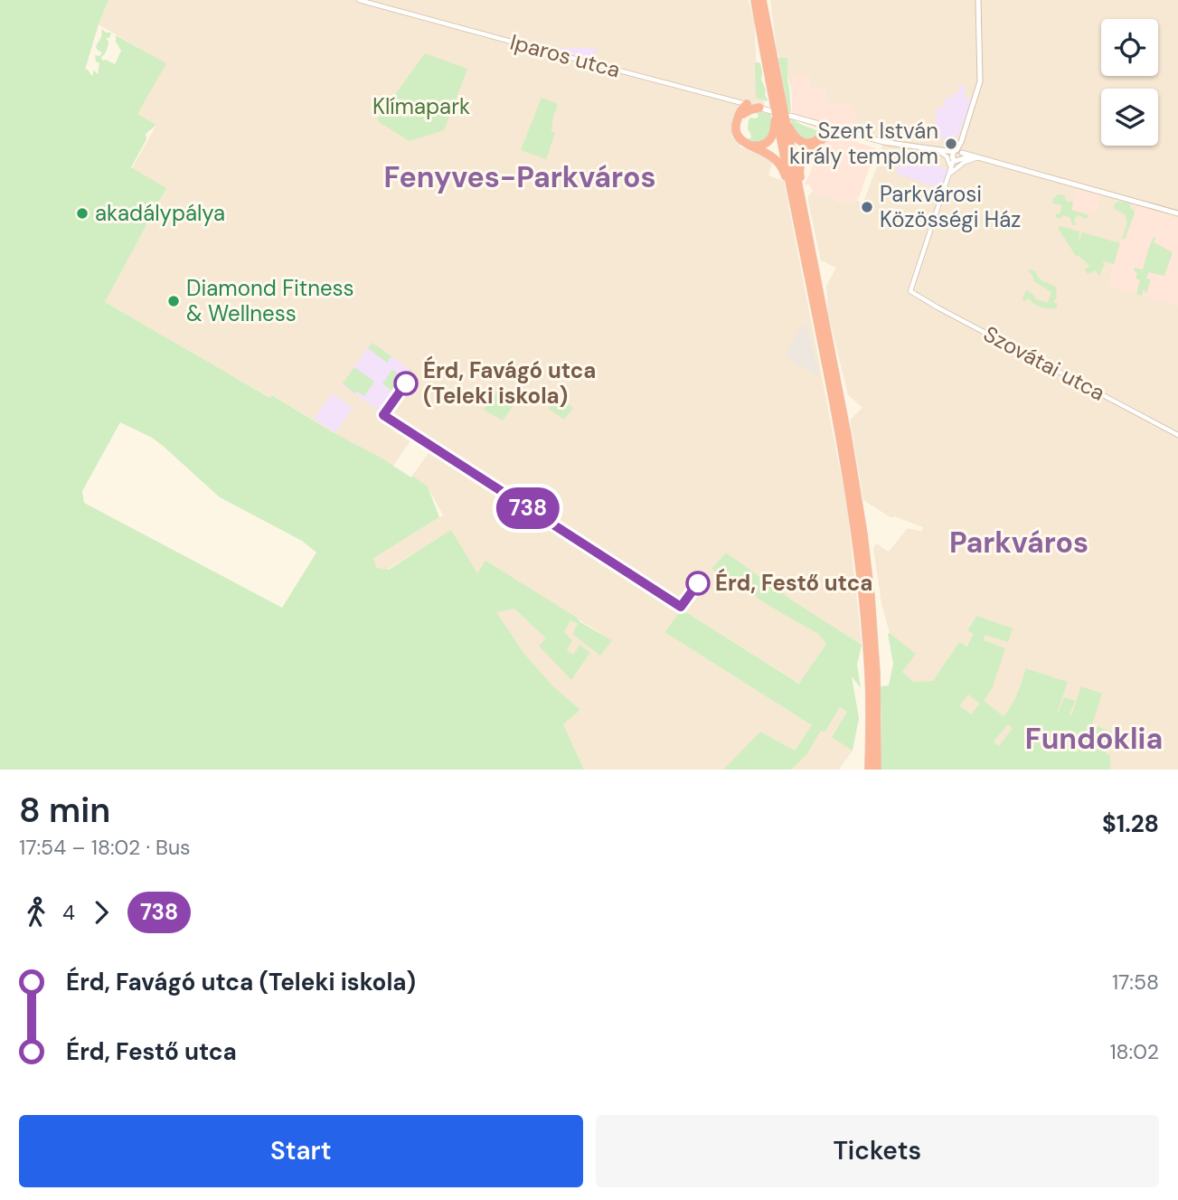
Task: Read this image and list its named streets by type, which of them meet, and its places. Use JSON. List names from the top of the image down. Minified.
{"streets":{"street":["Iparos utca","Szovátai utca"]},"districts":["Fenyves-Parkváros","Parkváros","Fundoklia"],"parks":["Klímapark"],"places":["Szent István király templom","Parkvárosi Közösségi Ház","akadálypálya","Diamond Fitness & Wellness","Érd, Favágó utca (Teleki iskola)","Érd, Festő utca"],"lines":["bus line 738"],"page":{"on_map":"738","heading":["8 min","17:54 – 18:02 · Bus","$1.28"],"legs":["4","738"],"list":[{"name":"Érd, Favágó utca (Teleki iskola)","value":"17:58"},{"name":"Érd, Festő utca","value":"18:02"}],"buttons":["Start","Tickets"]}}
